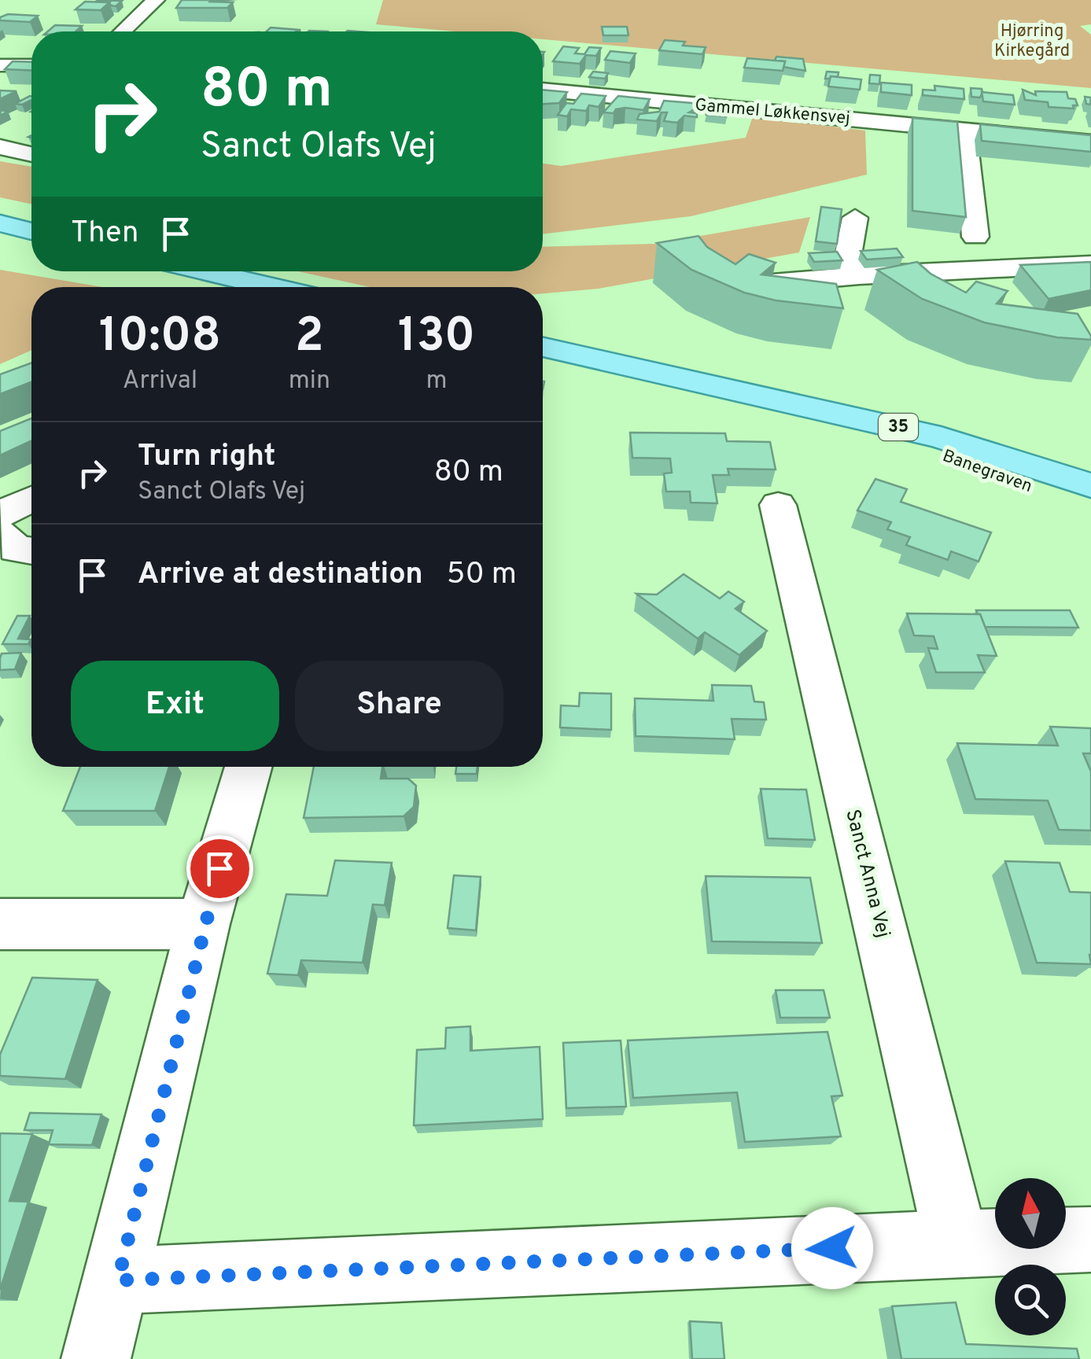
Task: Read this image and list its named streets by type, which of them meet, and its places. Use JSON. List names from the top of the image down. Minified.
{"streets":{"main road":["35","Banegraven"],"street":["Gammel Løkkensvej","Sanct Anna Vej"]},"parks":["Hjørring Kirkegård"],"north":"top","page":{"turn":["80 m","Sanct Olafs Vej"],"then":"Then","eta":["10:08","Arrival","2","min","130","m"],"list":[{"name":"Turn right","note":"Sanct Olafs Vej","value":"80 m"},{"name":"Arrive at destination","value":"50 m"}],"buttons":["Exit","Share"]}}
